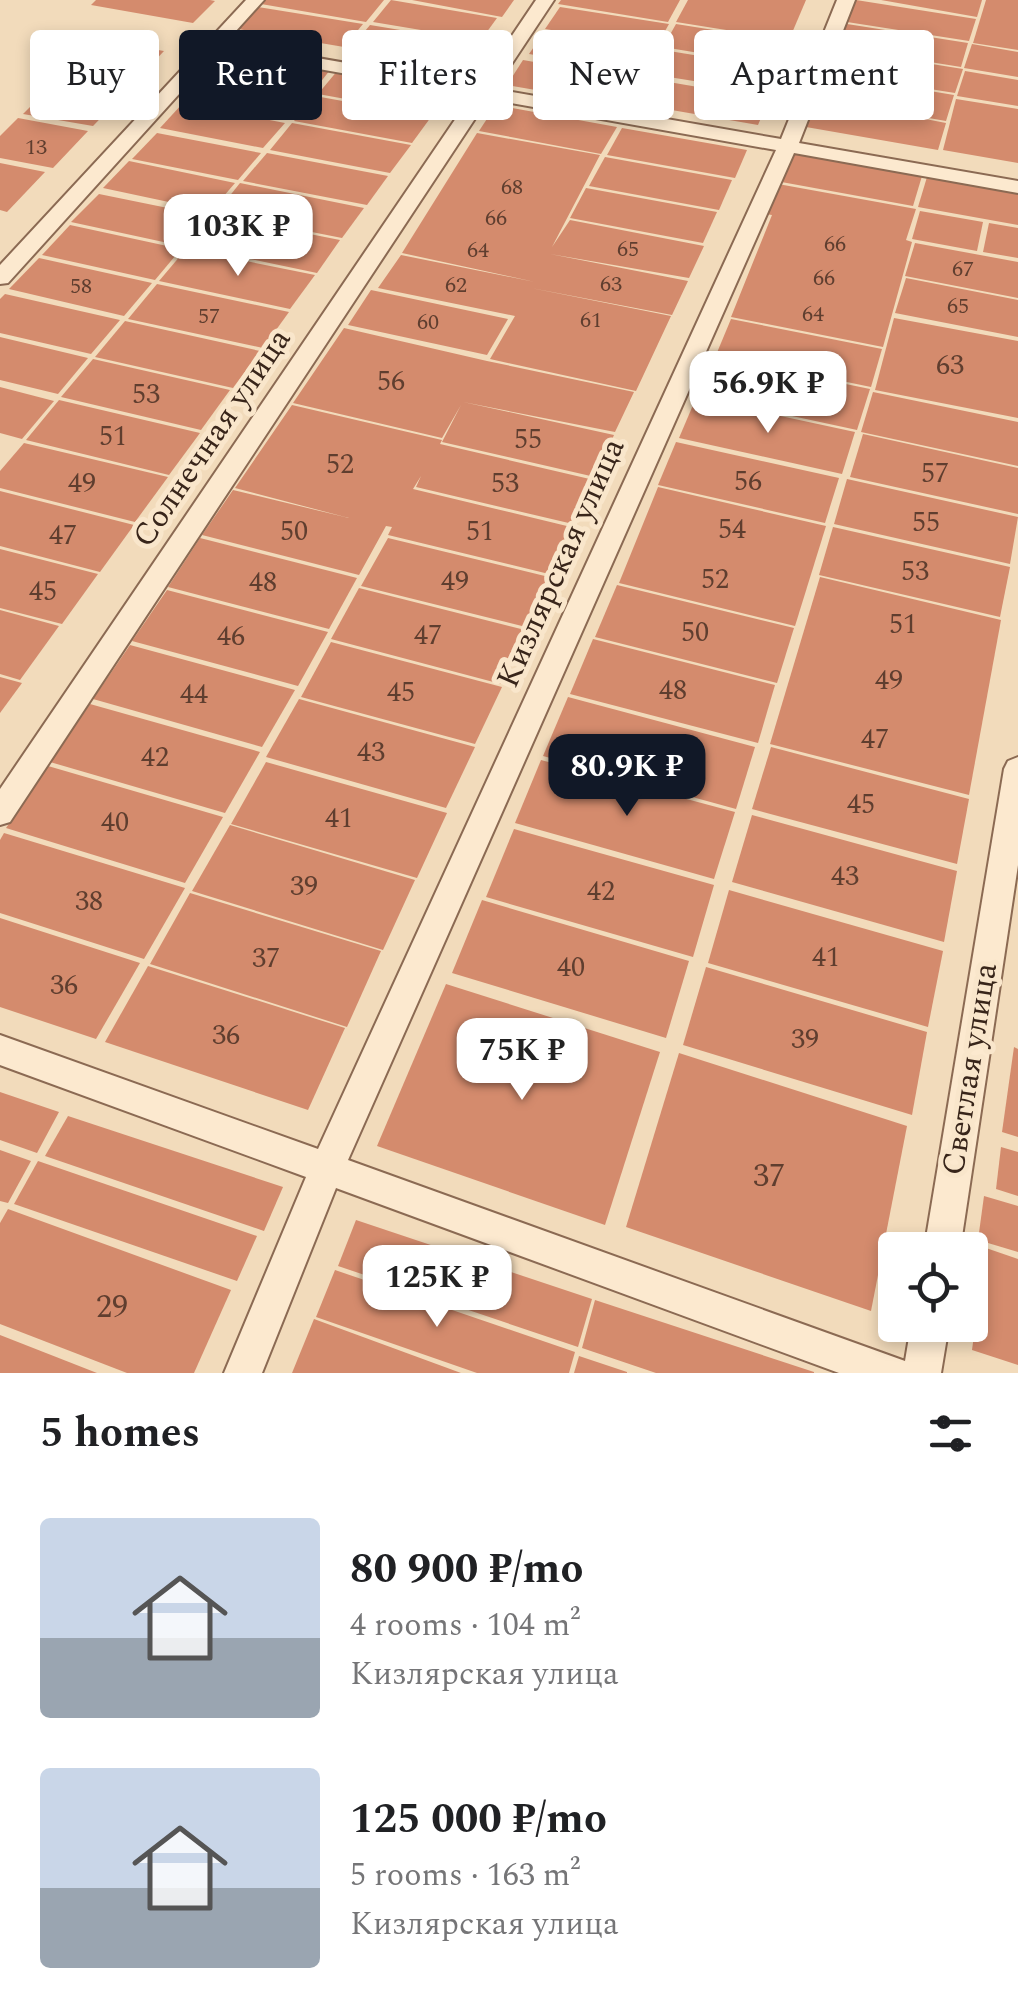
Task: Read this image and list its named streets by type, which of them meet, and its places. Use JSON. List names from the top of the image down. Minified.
{"streets":{"street":["Солнечная улица","Кизлярская улица","Светлая улица"]},"house_numbers":["13","68","66","66","65","64","67","66","63","62","58","65","64","57","61","60","63","56","53","51","55","52","57","56","49","53","55","54","50","51","47","53","52","49","48","45","51","50","47","46","49","48","45","44","47","43","42","45","41","40","43","39","42","38","41","37","40","36","36","39","37","29"],"page":{"chip":["Buy","Rent","Filters","New","Apartment"],"price":["103K ₽","56.9K ₽","80.9K ₽","75K ₽","125K ₽"],"heading":"5 homes","list":[{"name":"80 900 ₽/mo","note":"4 rooms · 104 m² · Кизлярская улица"},{"name":"125 000 ₽/mo","note":"5 rooms · 163 m² · Кизлярская улица"}]}}
